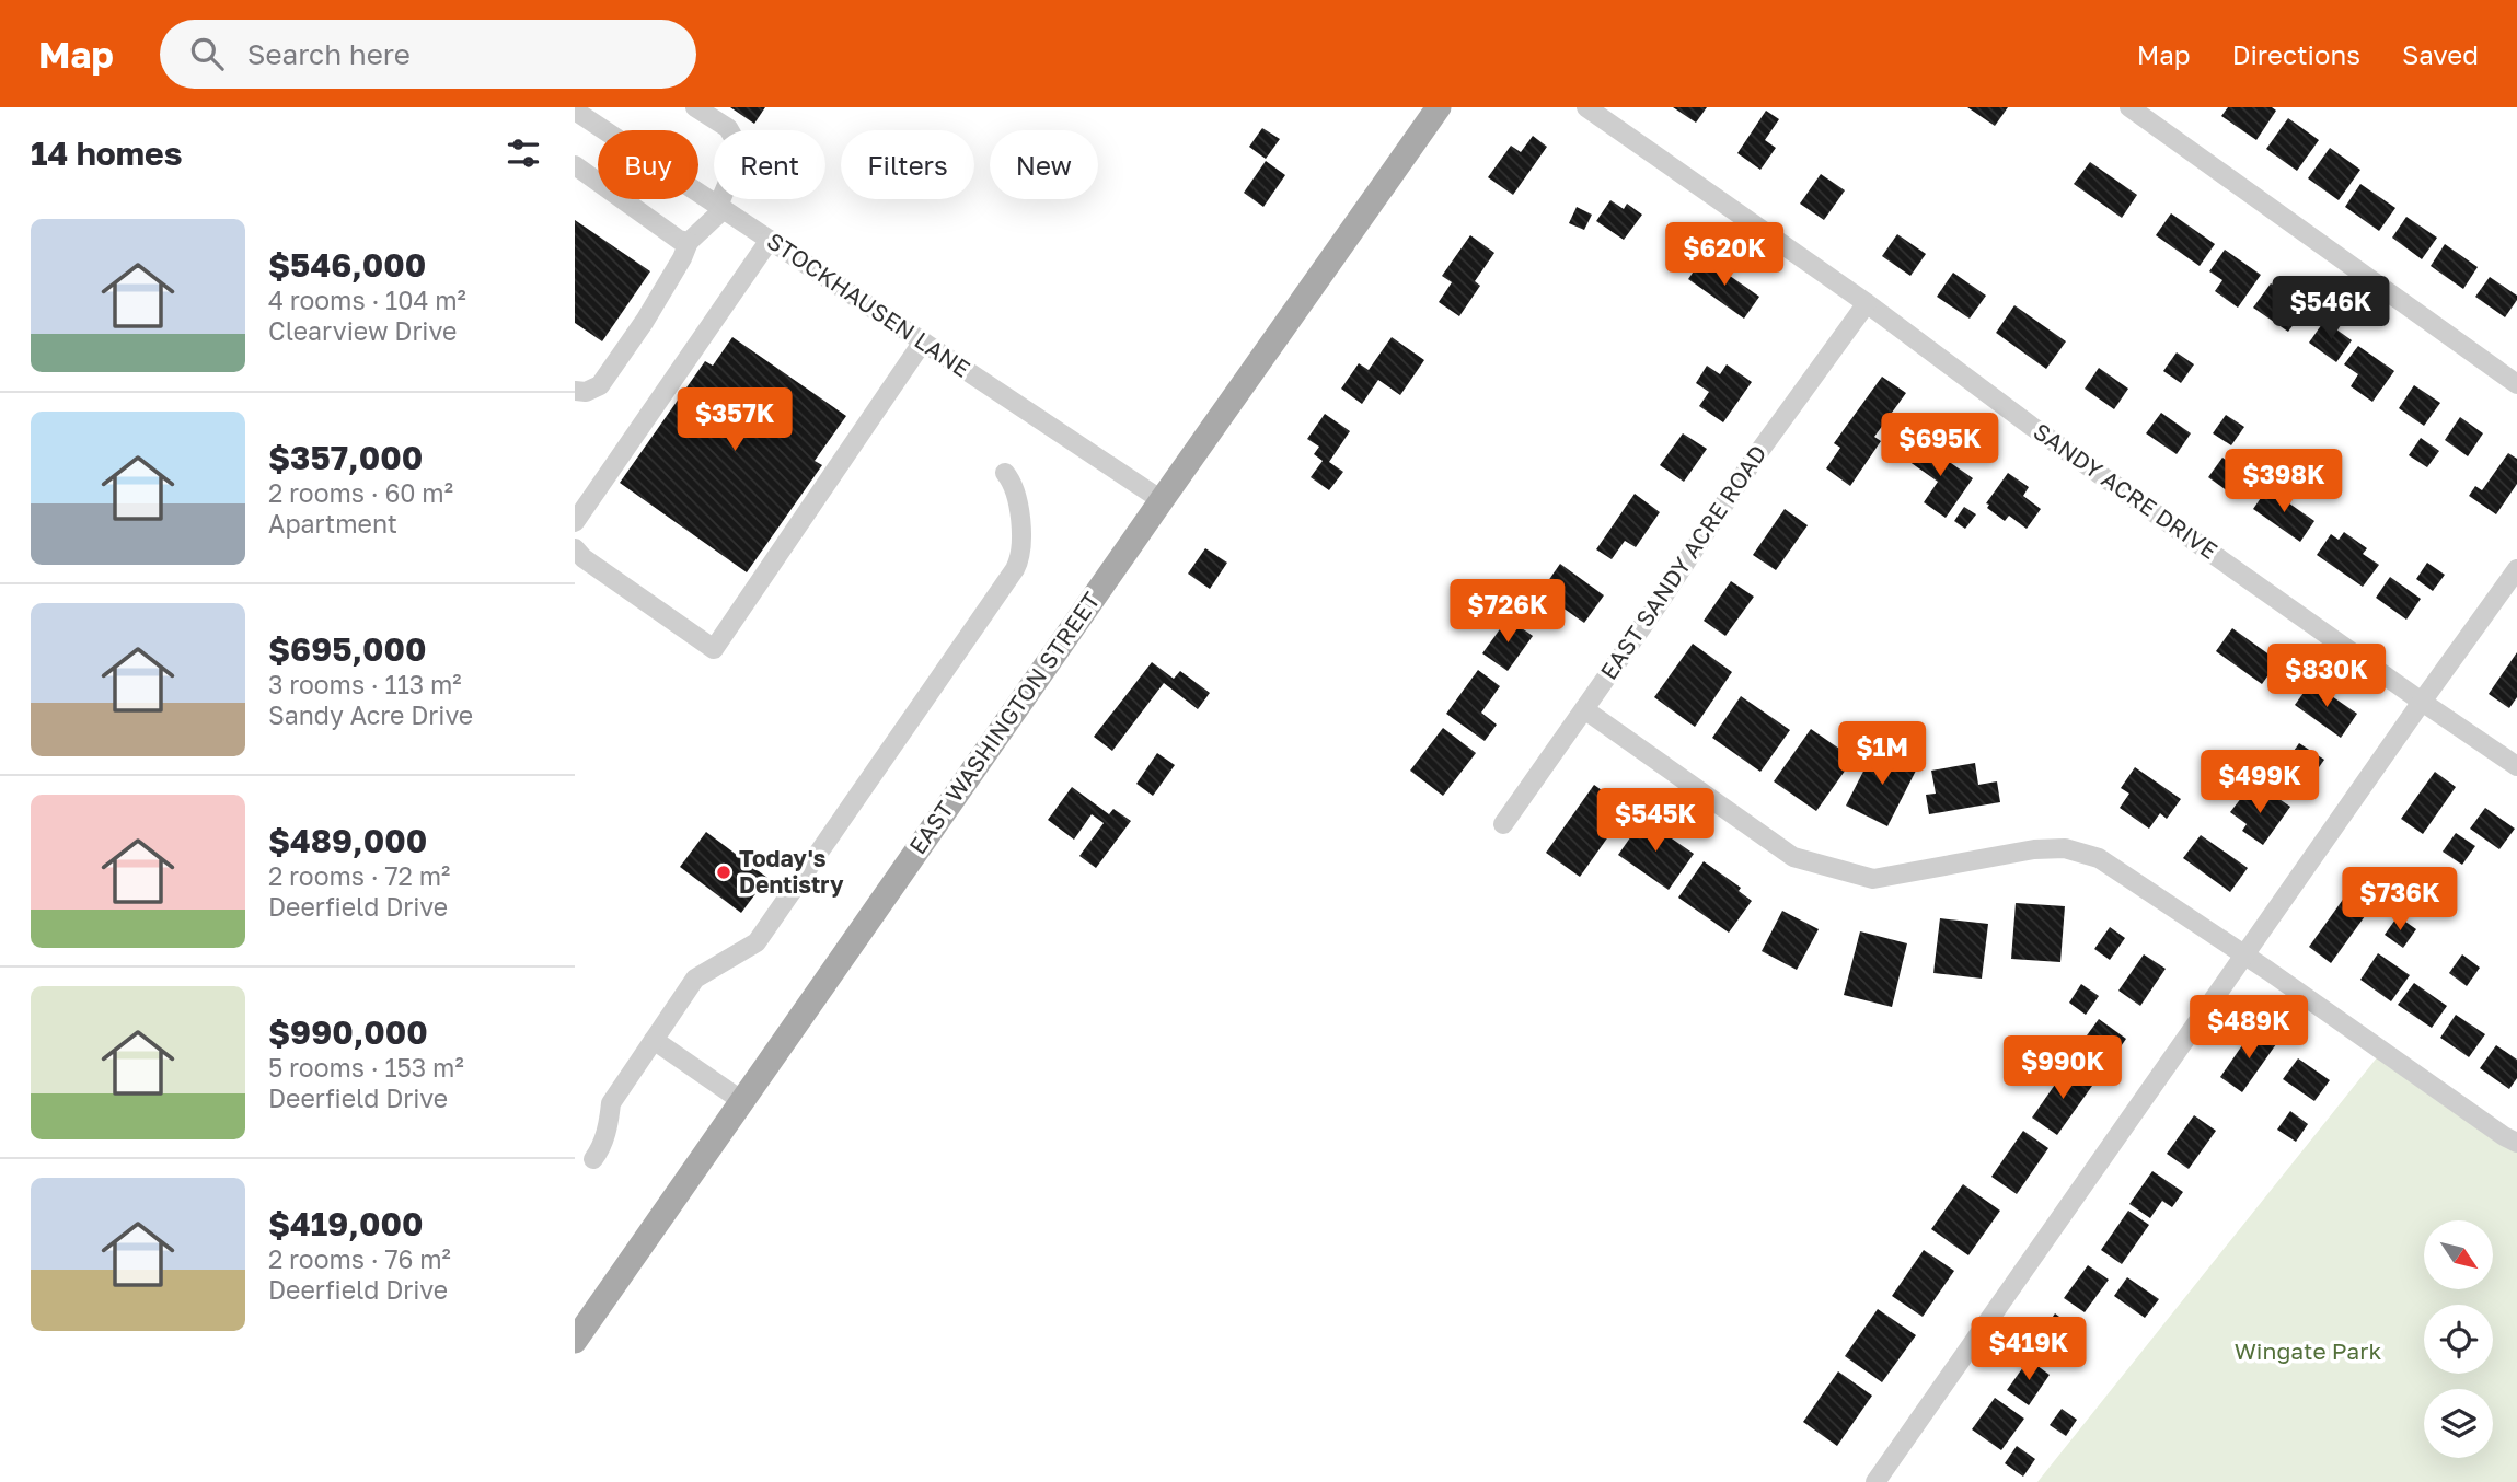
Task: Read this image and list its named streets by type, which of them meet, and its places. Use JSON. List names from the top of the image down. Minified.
{"streets":{"main road":["EAST WASHINGTON STREET"],"street":["STOCKHAUSEN LANE","SANDY ACRE DRIVE","EAST SANDY ACRE ROAD"]},"crossings":[["STOCKHAUSEN LANE","EAST WASHINGTON STREET"],["SANDY ACRE DRIVE","EAST SANDY ACRE ROAD"]],"parks":["Wingate Park"],"places":["Today's Dentistry"],"north":"bottom right","page":{"header":"Map","search":"Search here","nav":["Map","Directions","Saved"],"heading":"14 homes","chip":["Buy","Rent","Filters","New"],"list":[{"name":"$546,000","note":"4 rooms · 104 m² · Clearview Drive"},{"name":"$357,000","note":"2 rooms · 60 m² · Apartment"},{"name":"$695,000","note":"3 rooms · 113 m² · Sandy Acre Drive"},{"name":"$489,000","note":"2 rooms · 72 m² · Deerfield Drive"},{"name":"$990,000","note":"5 rooms · 153 m² · Deerfield Drive"},{"name":"$419,000","note":"2 rooms · 76 m² · Deerfield Drive"}],"price":["$620K","$546K","$357K","$695K","$398K","$726K","$830K","$1M","$499K","$545K","$736K","$489K","$990K","$419K"]}}
